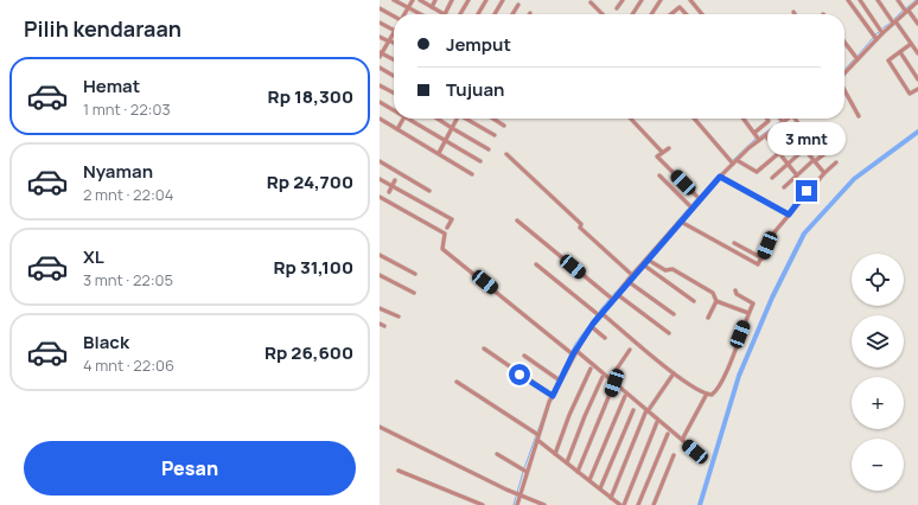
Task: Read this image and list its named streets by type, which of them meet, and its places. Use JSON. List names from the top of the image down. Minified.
{"page":{"heading":"Pilih kendaraan","banner":["Jemput","Tujuan"],"list":[{"name":"Hemat","note":"1 mnt · 22:03","value":"Rp 18,300"},{"name":"Nyaman","note":"2 mnt · 22:04","value":"Rp 24,700"},{"name":"XL","note":"3 mnt · 22:05","value":"Rp 31,100"},{"name":"Black","note":"4 mnt · 22:06","value":"Rp 26,600"}],"bubble":"3 mnt","map_buttons":["+","−"],"buttons":"Pesan"}}
